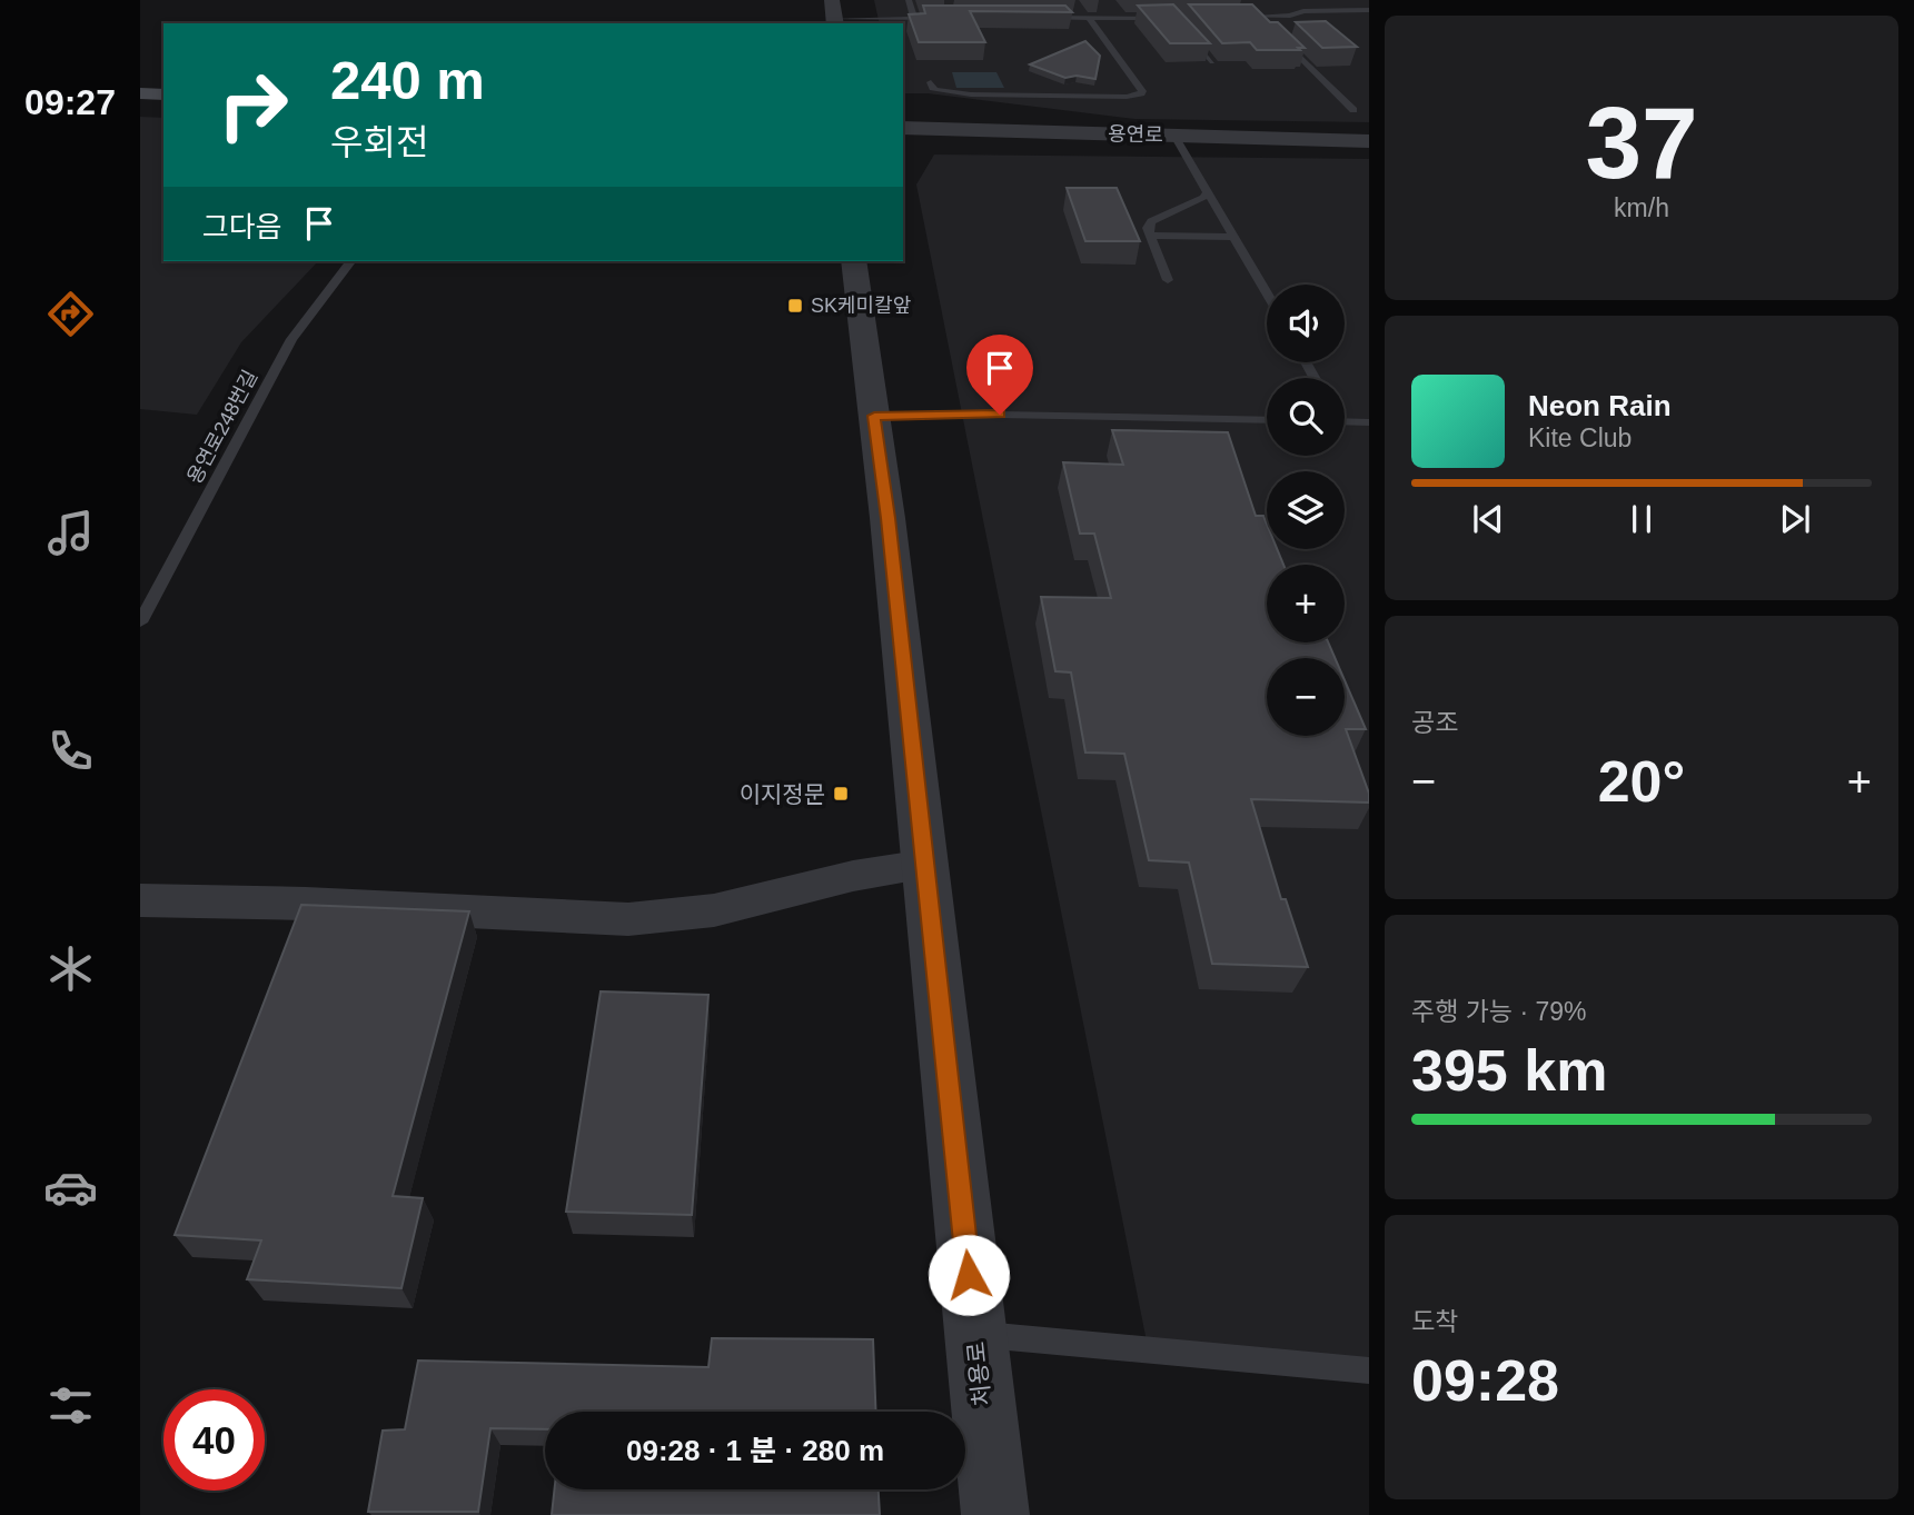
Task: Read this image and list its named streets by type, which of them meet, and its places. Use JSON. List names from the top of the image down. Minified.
{"streets":{"street":["용연로","처용로"],"lane":["용연로248번길"]},"places":{"transit":["SK케미칼앞","이지정문"]},"page":{"tabs":"09:27","tile":[["37","km/h"],"공조",["주행 가능 · 79%","395 km"],["도착","09:28"]],"turn":["240 m","우회전"],"then":"그다음","map_buttons":["+","−"],"song":["Neon Rain","Kite Club"],"heat":["−","20°","+"],"limit":"40","trip":"09:28 · 1 분 · 280 m"}}
